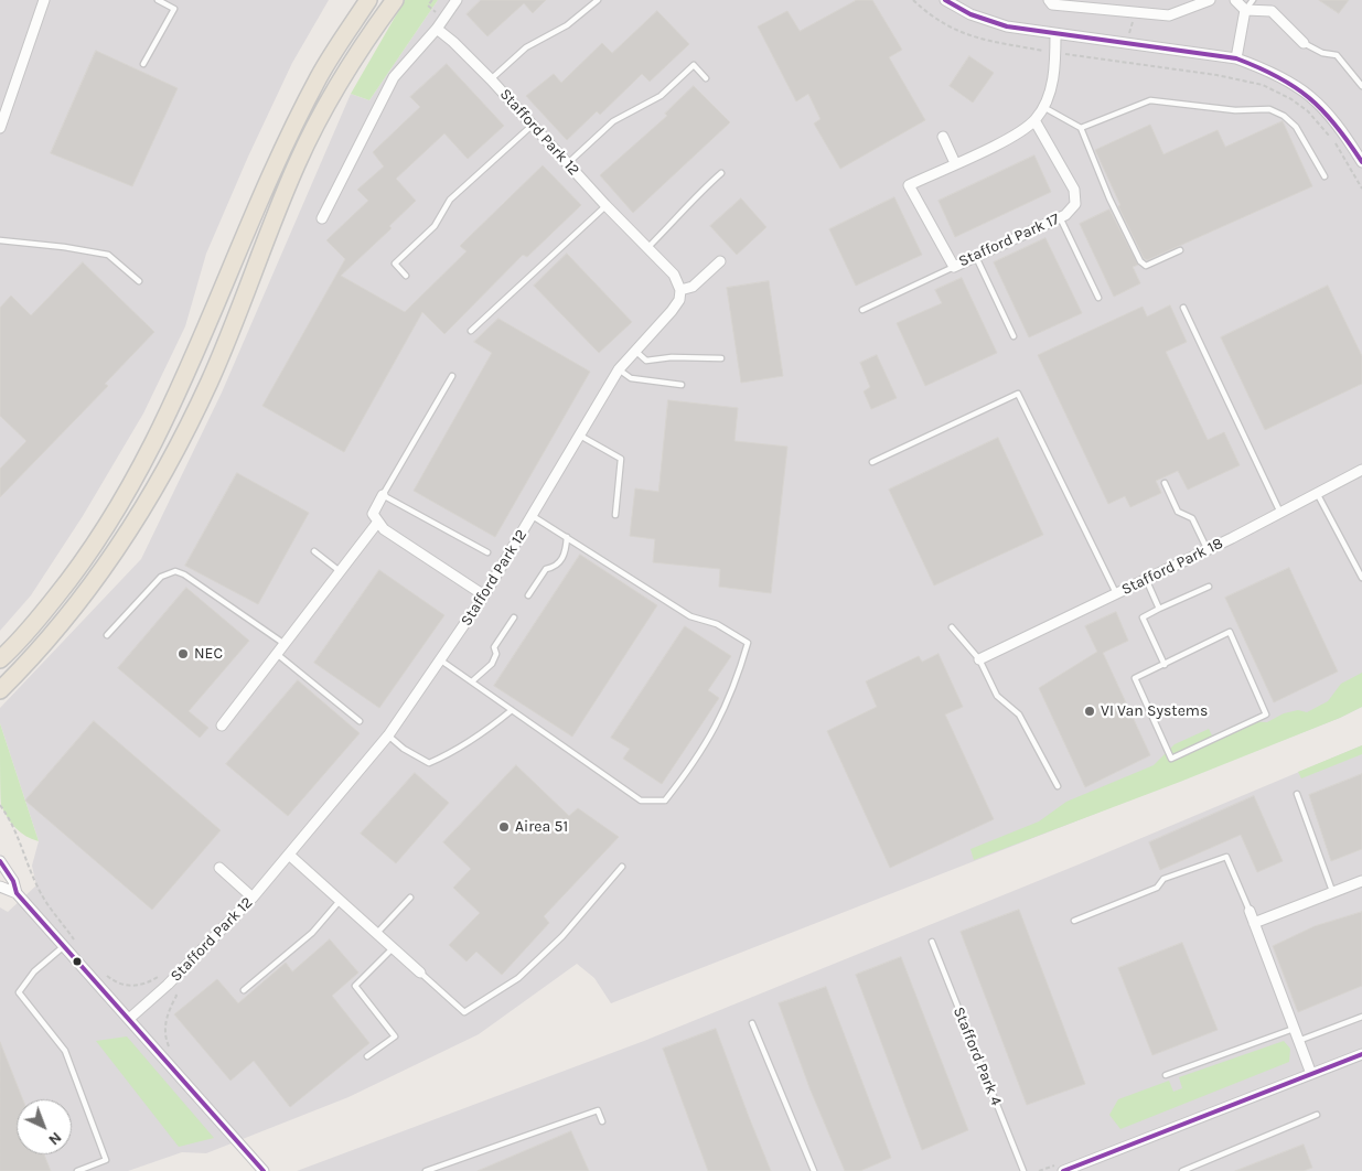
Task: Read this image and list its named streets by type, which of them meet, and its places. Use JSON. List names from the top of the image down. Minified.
{"streets":{"street":["Stafford Park 12","Stafford Park 17","Stafford Park 18"],"lane":["Stafford Park 4"]},"places":["NEC","VI Van Systems","Airea 51"],"north":"bottom right"}
